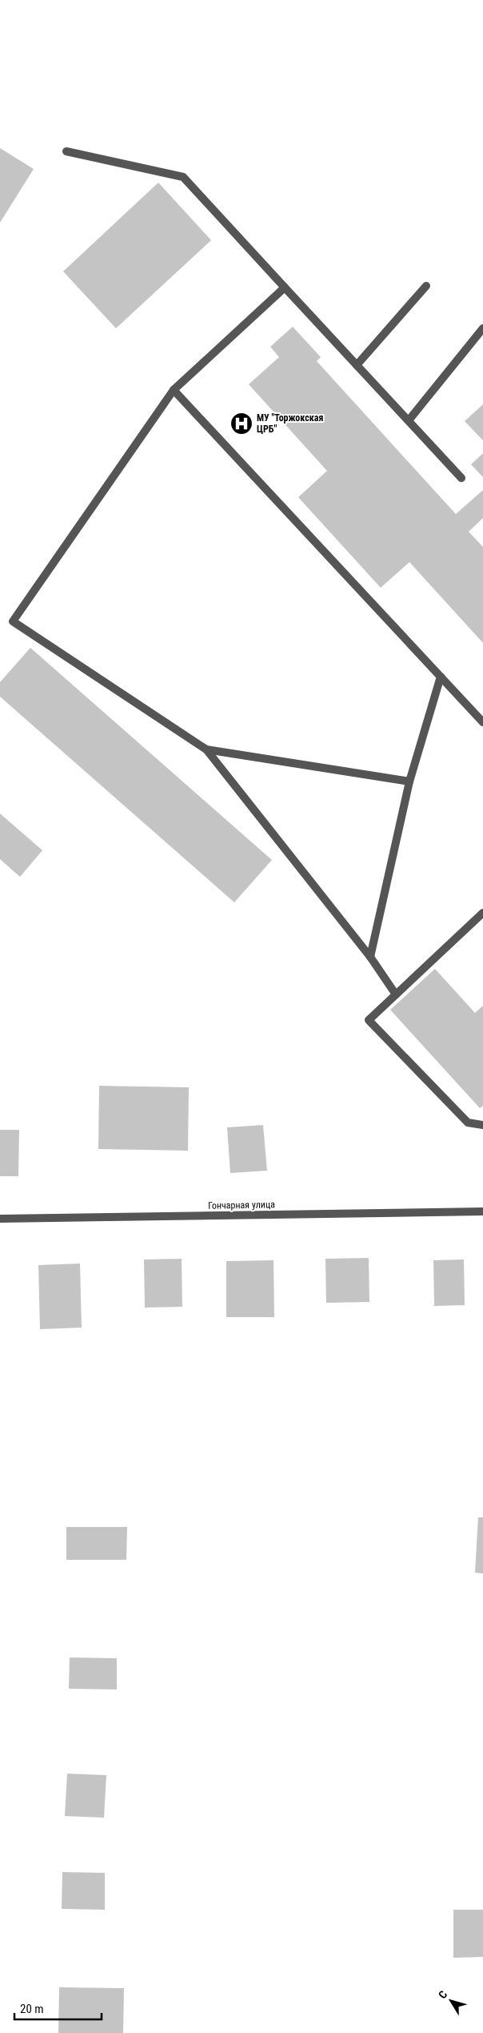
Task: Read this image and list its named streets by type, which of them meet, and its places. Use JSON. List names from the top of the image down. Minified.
{"streets":{"street":["Гончарная улица"]},"places":{"hospital":["МУ \"Торжокская ЦРБ\""]},"scale_bar":"20 m","north":"top left"}
